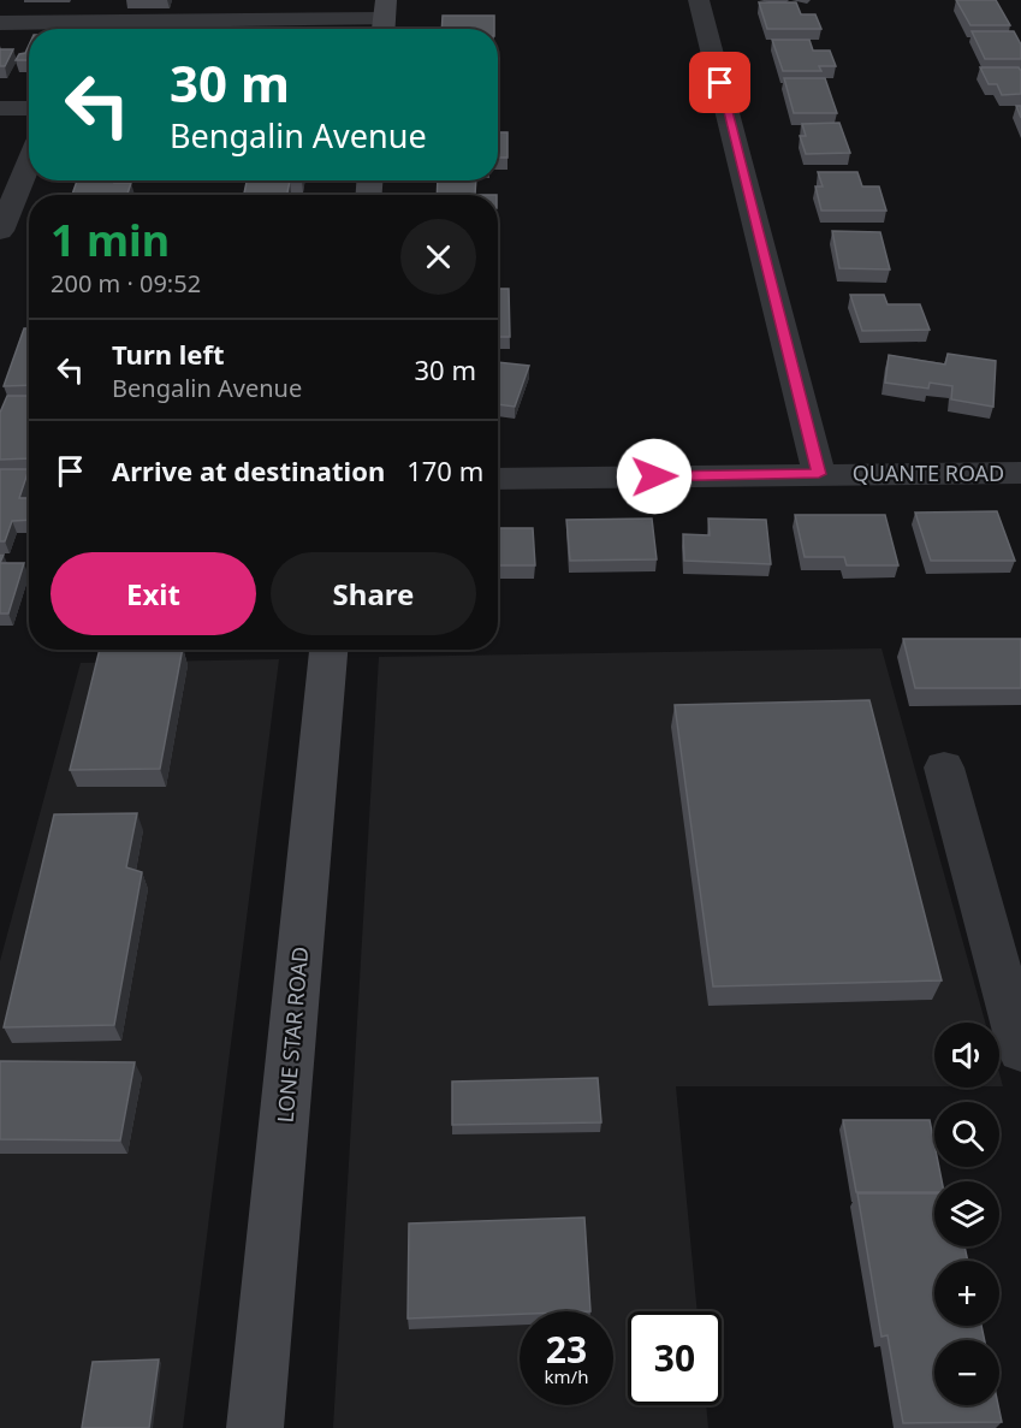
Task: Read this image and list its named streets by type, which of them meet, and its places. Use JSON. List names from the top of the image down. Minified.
{"streets":{"street":["QUANTE ROAD","LONE STAR ROAD"]},"page":{"turn":["30 m","Bengalin Avenue"],"heading":["1 min","200 m · 09:52"],"list":[{"name":"Turn left","note":"Bengalin Avenue","value":"30 m"},{"name":"Arrive at destination","value":"170 m"}],"buttons":["Exit","Share"],"map_buttons":["+","−"],"speed":"23 km/h","limit":"30"}}
